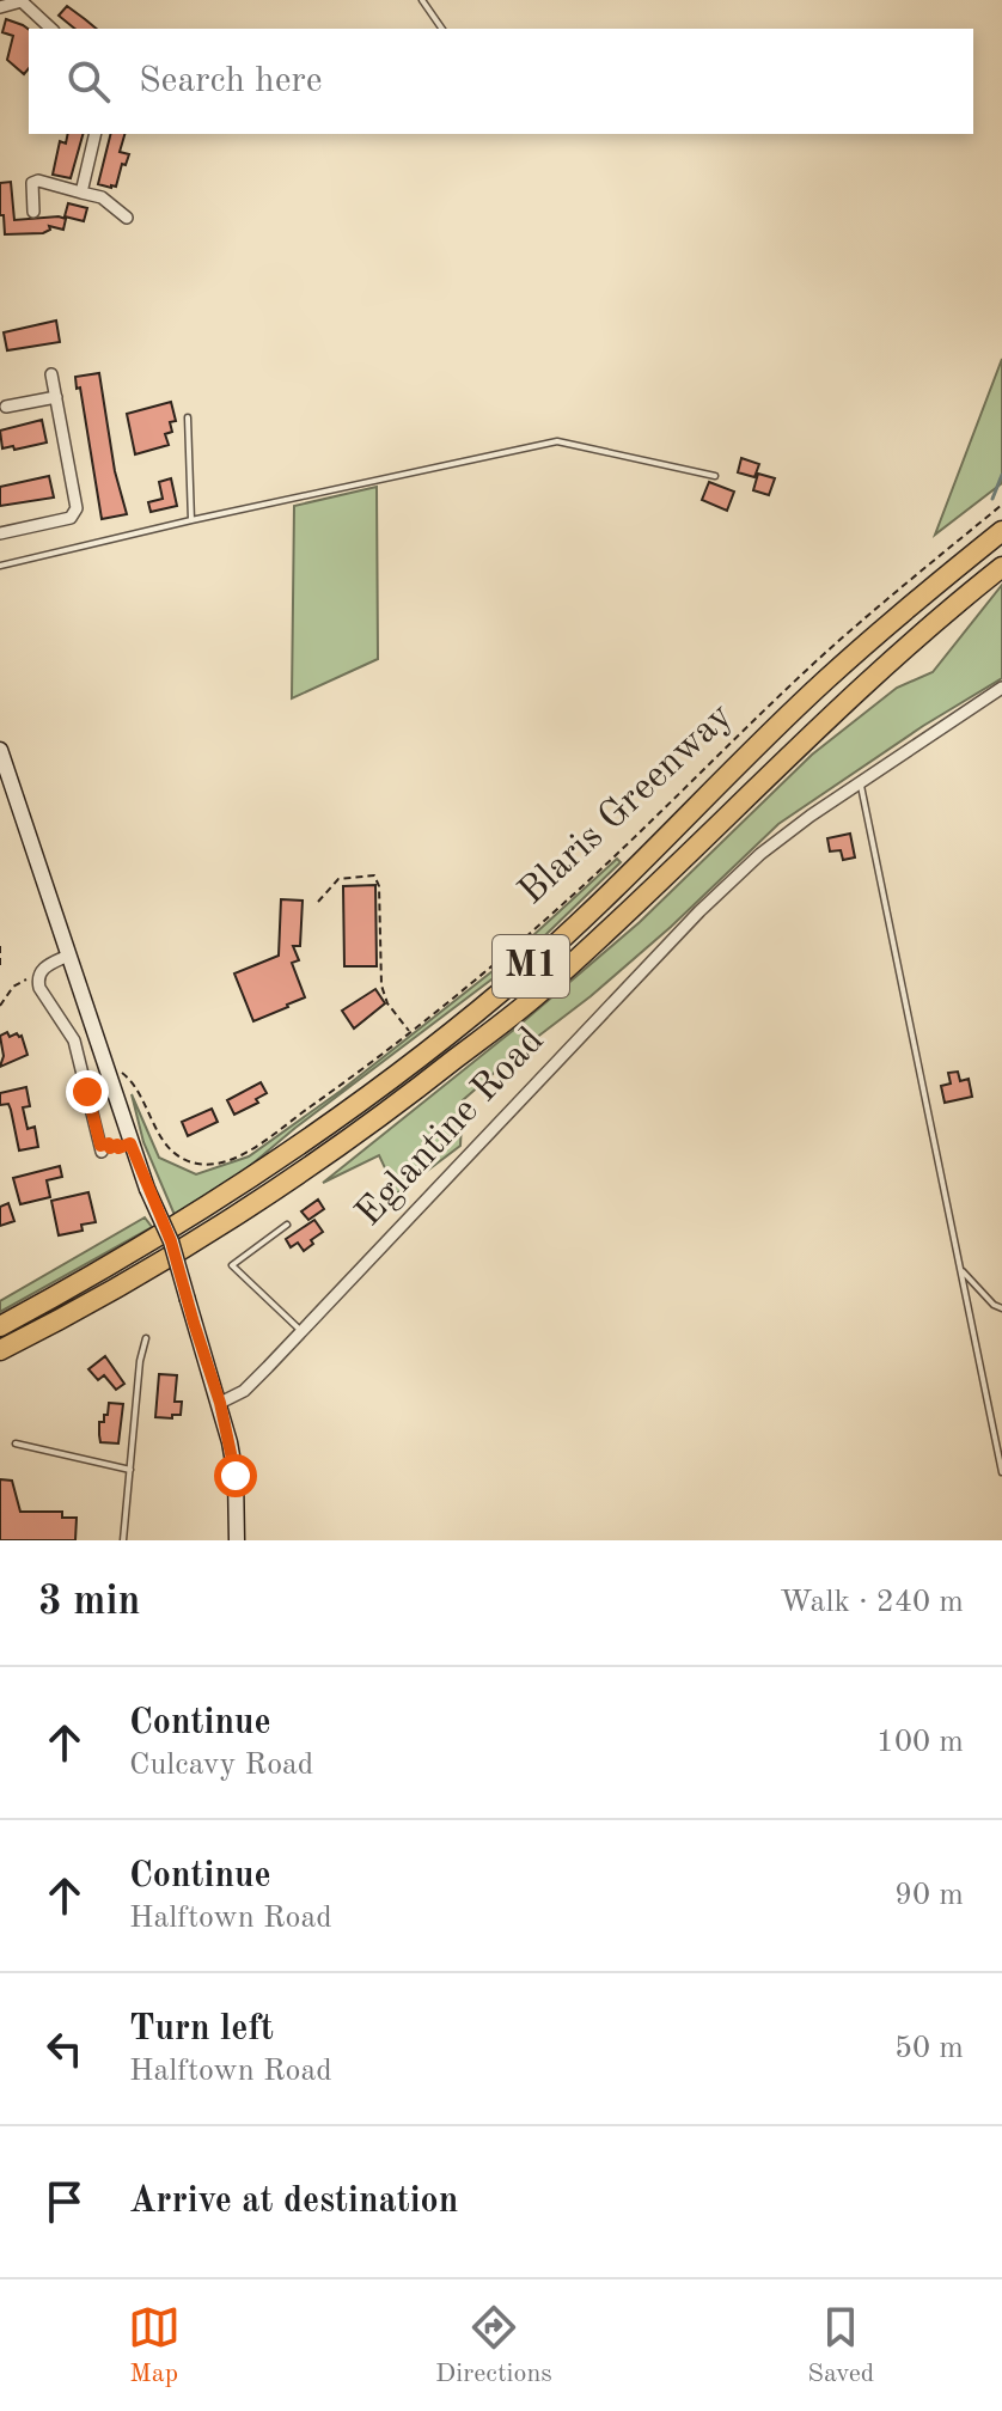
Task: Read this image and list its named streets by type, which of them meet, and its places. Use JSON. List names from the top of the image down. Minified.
{"streets":{"highway":["M1"],"street":["Eglantine Road"],"path":["Blaris Greenway"]},"page":{"search":"Search here","heading":["3 min","Walk · 240 m"],"list":[["Continue","Culcavy Road","100 m"],["Continue","Halftown Road","90 m"],["Turn left","Halftown Road","50 m"],"Arrive at destination"],"nav":["Map","Directions","Saved"]}}
